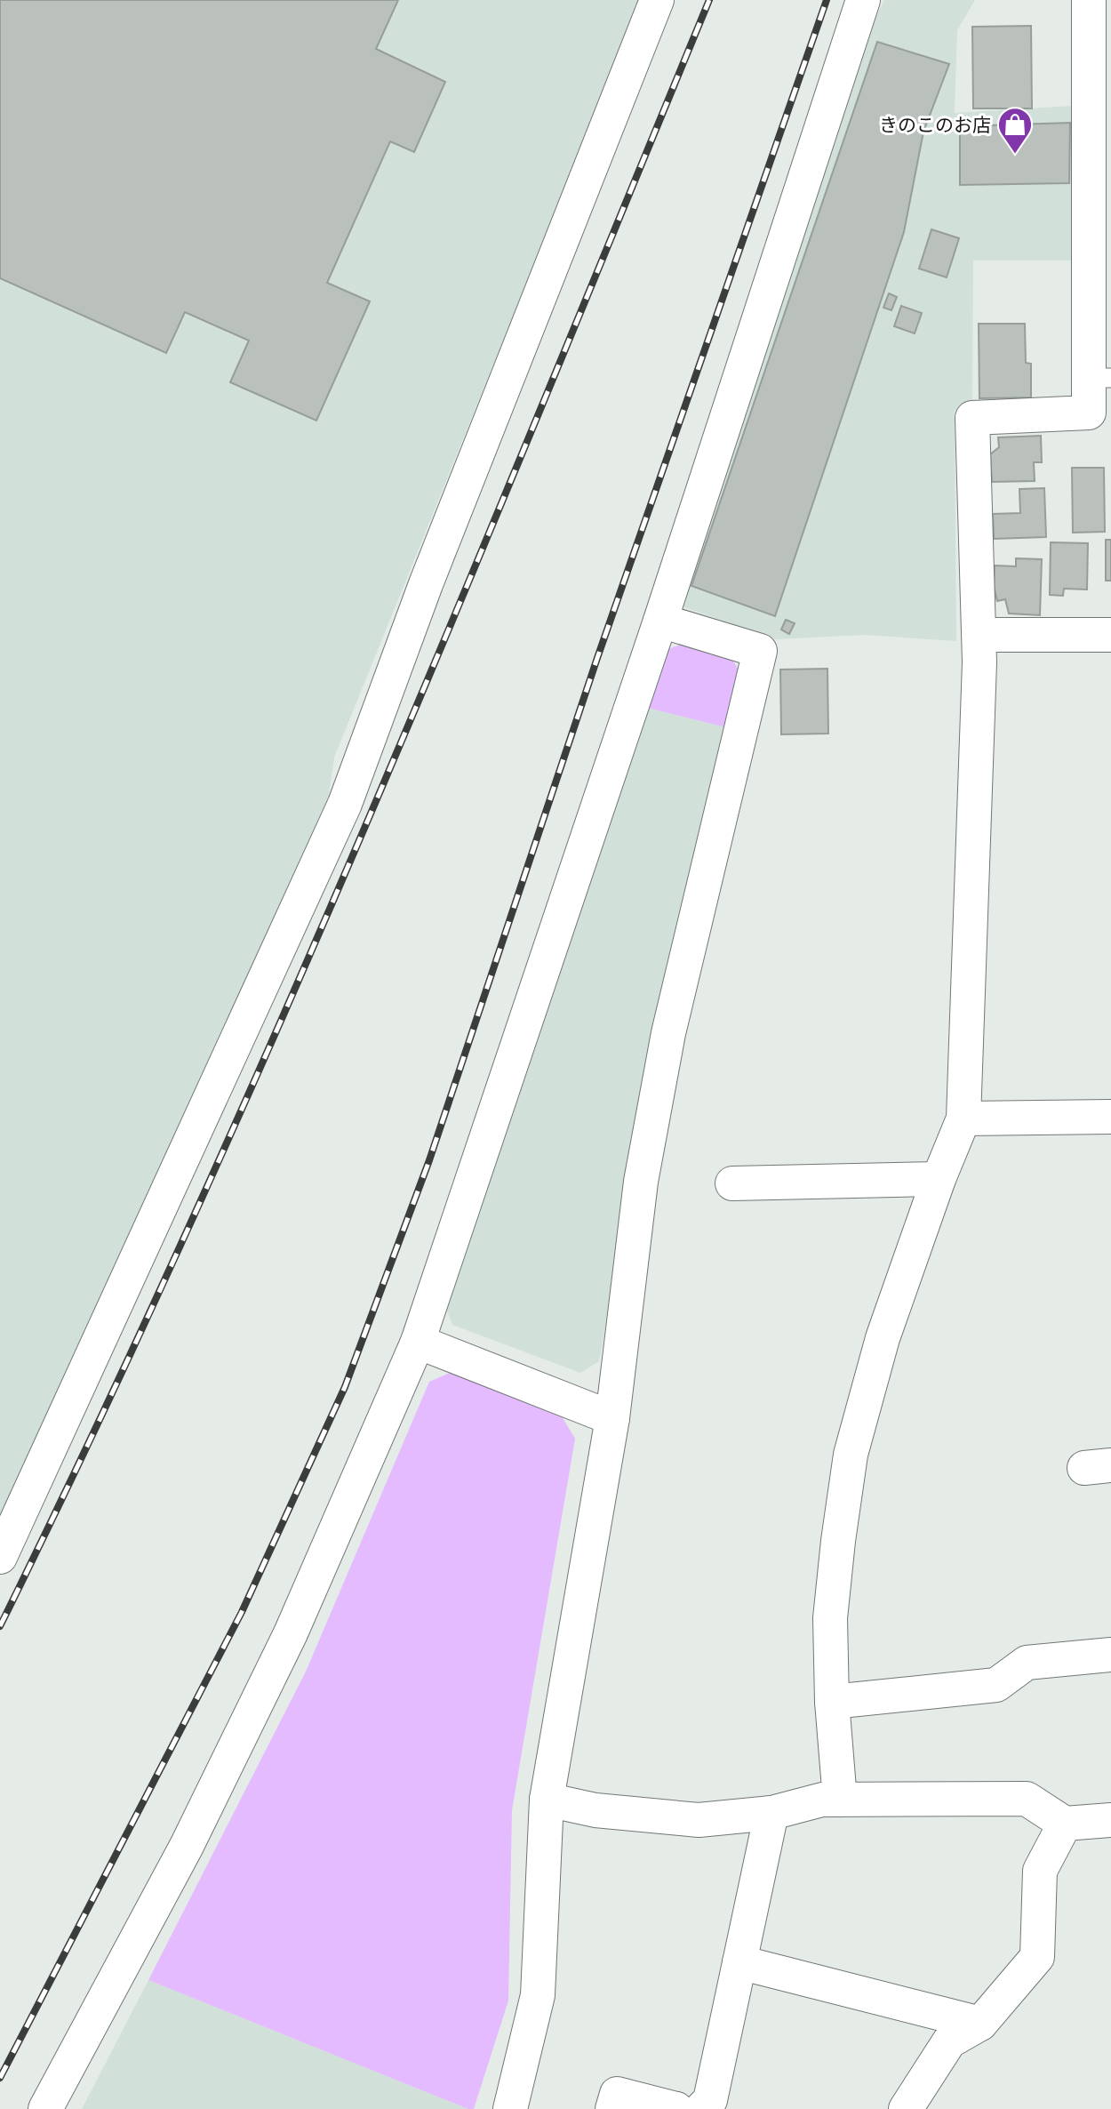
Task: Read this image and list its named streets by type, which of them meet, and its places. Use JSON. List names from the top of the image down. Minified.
{"places":{"shop":["きのこのお店"]}}
